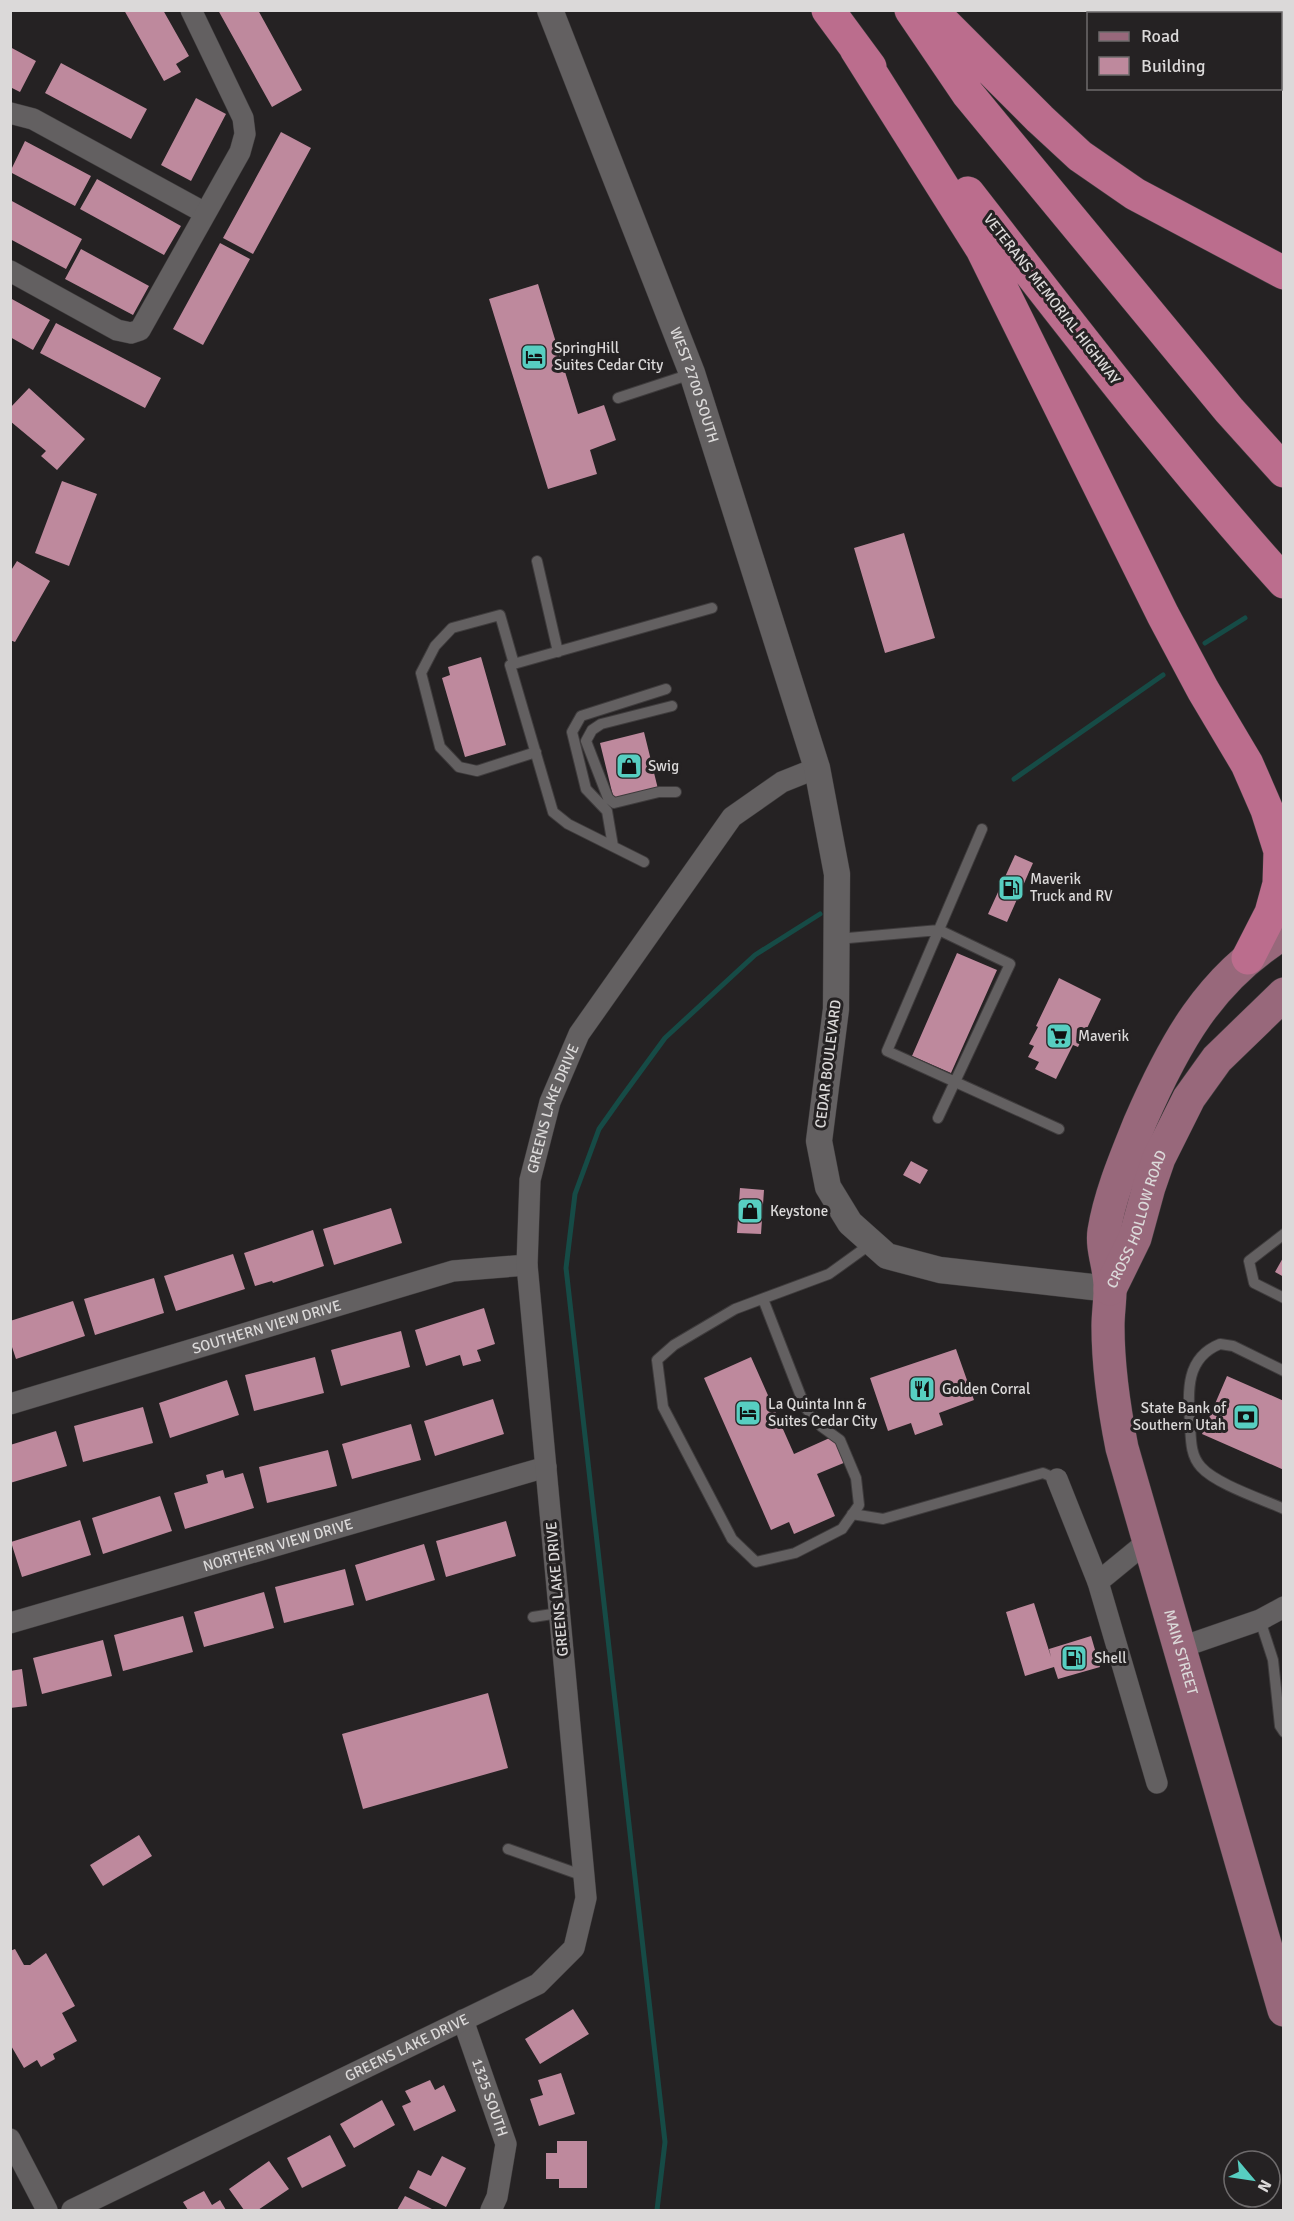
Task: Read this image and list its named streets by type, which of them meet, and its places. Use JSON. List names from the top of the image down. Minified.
{"streets":{"highway":["VETERANS MEMORIAL HIGHWAY"],"main road":["CROSS HOLLOW ROAD","MAIN STREET"],"street":["WEST 2700 SOUTH","CEDAR BOULEVARD","GREENS LAKE DRIVE","SOUTHERN VIEW DRIVE","NORTHERN VIEW DRIVE","1325 SOUTH"]},"crossings":[["WEST 2700 SOUTH","CEDAR BOULEVARD"],["WEST 2700 SOUTH","GREENS LAKE DRIVE"],["CEDAR BOULEVARD","GREENS LAKE DRIVE"],["CEDAR BOULEVARD","CROSS HOLLOW ROAD"],["CEDAR BOULEVARD","MAIN STREET"],["GREENS LAKE DRIVE","SOUTHERN VIEW DRIVE"],["GREENS LAKE DRIVE","NORTHERN VIEW DRIVE"],["GREENS LAKE DRIVE","1325 SOUTH"],["CROSS HOLLOW ROAD","MAIN STREET"]],"places":{"hotel":["SpringHill Suites Cedar City","La Quinta Inn & Suites Cedar City"],"shop":["Swig","Keystone"],"fuel station":["Maverik Truck and RV","Shell"],"supermarket":["Maverik"],"restaurant":["Golden Corral"],"bank":["State Bank of Southern Utah"]},"legend":["Road","Building"],"north":"bottom right"}
